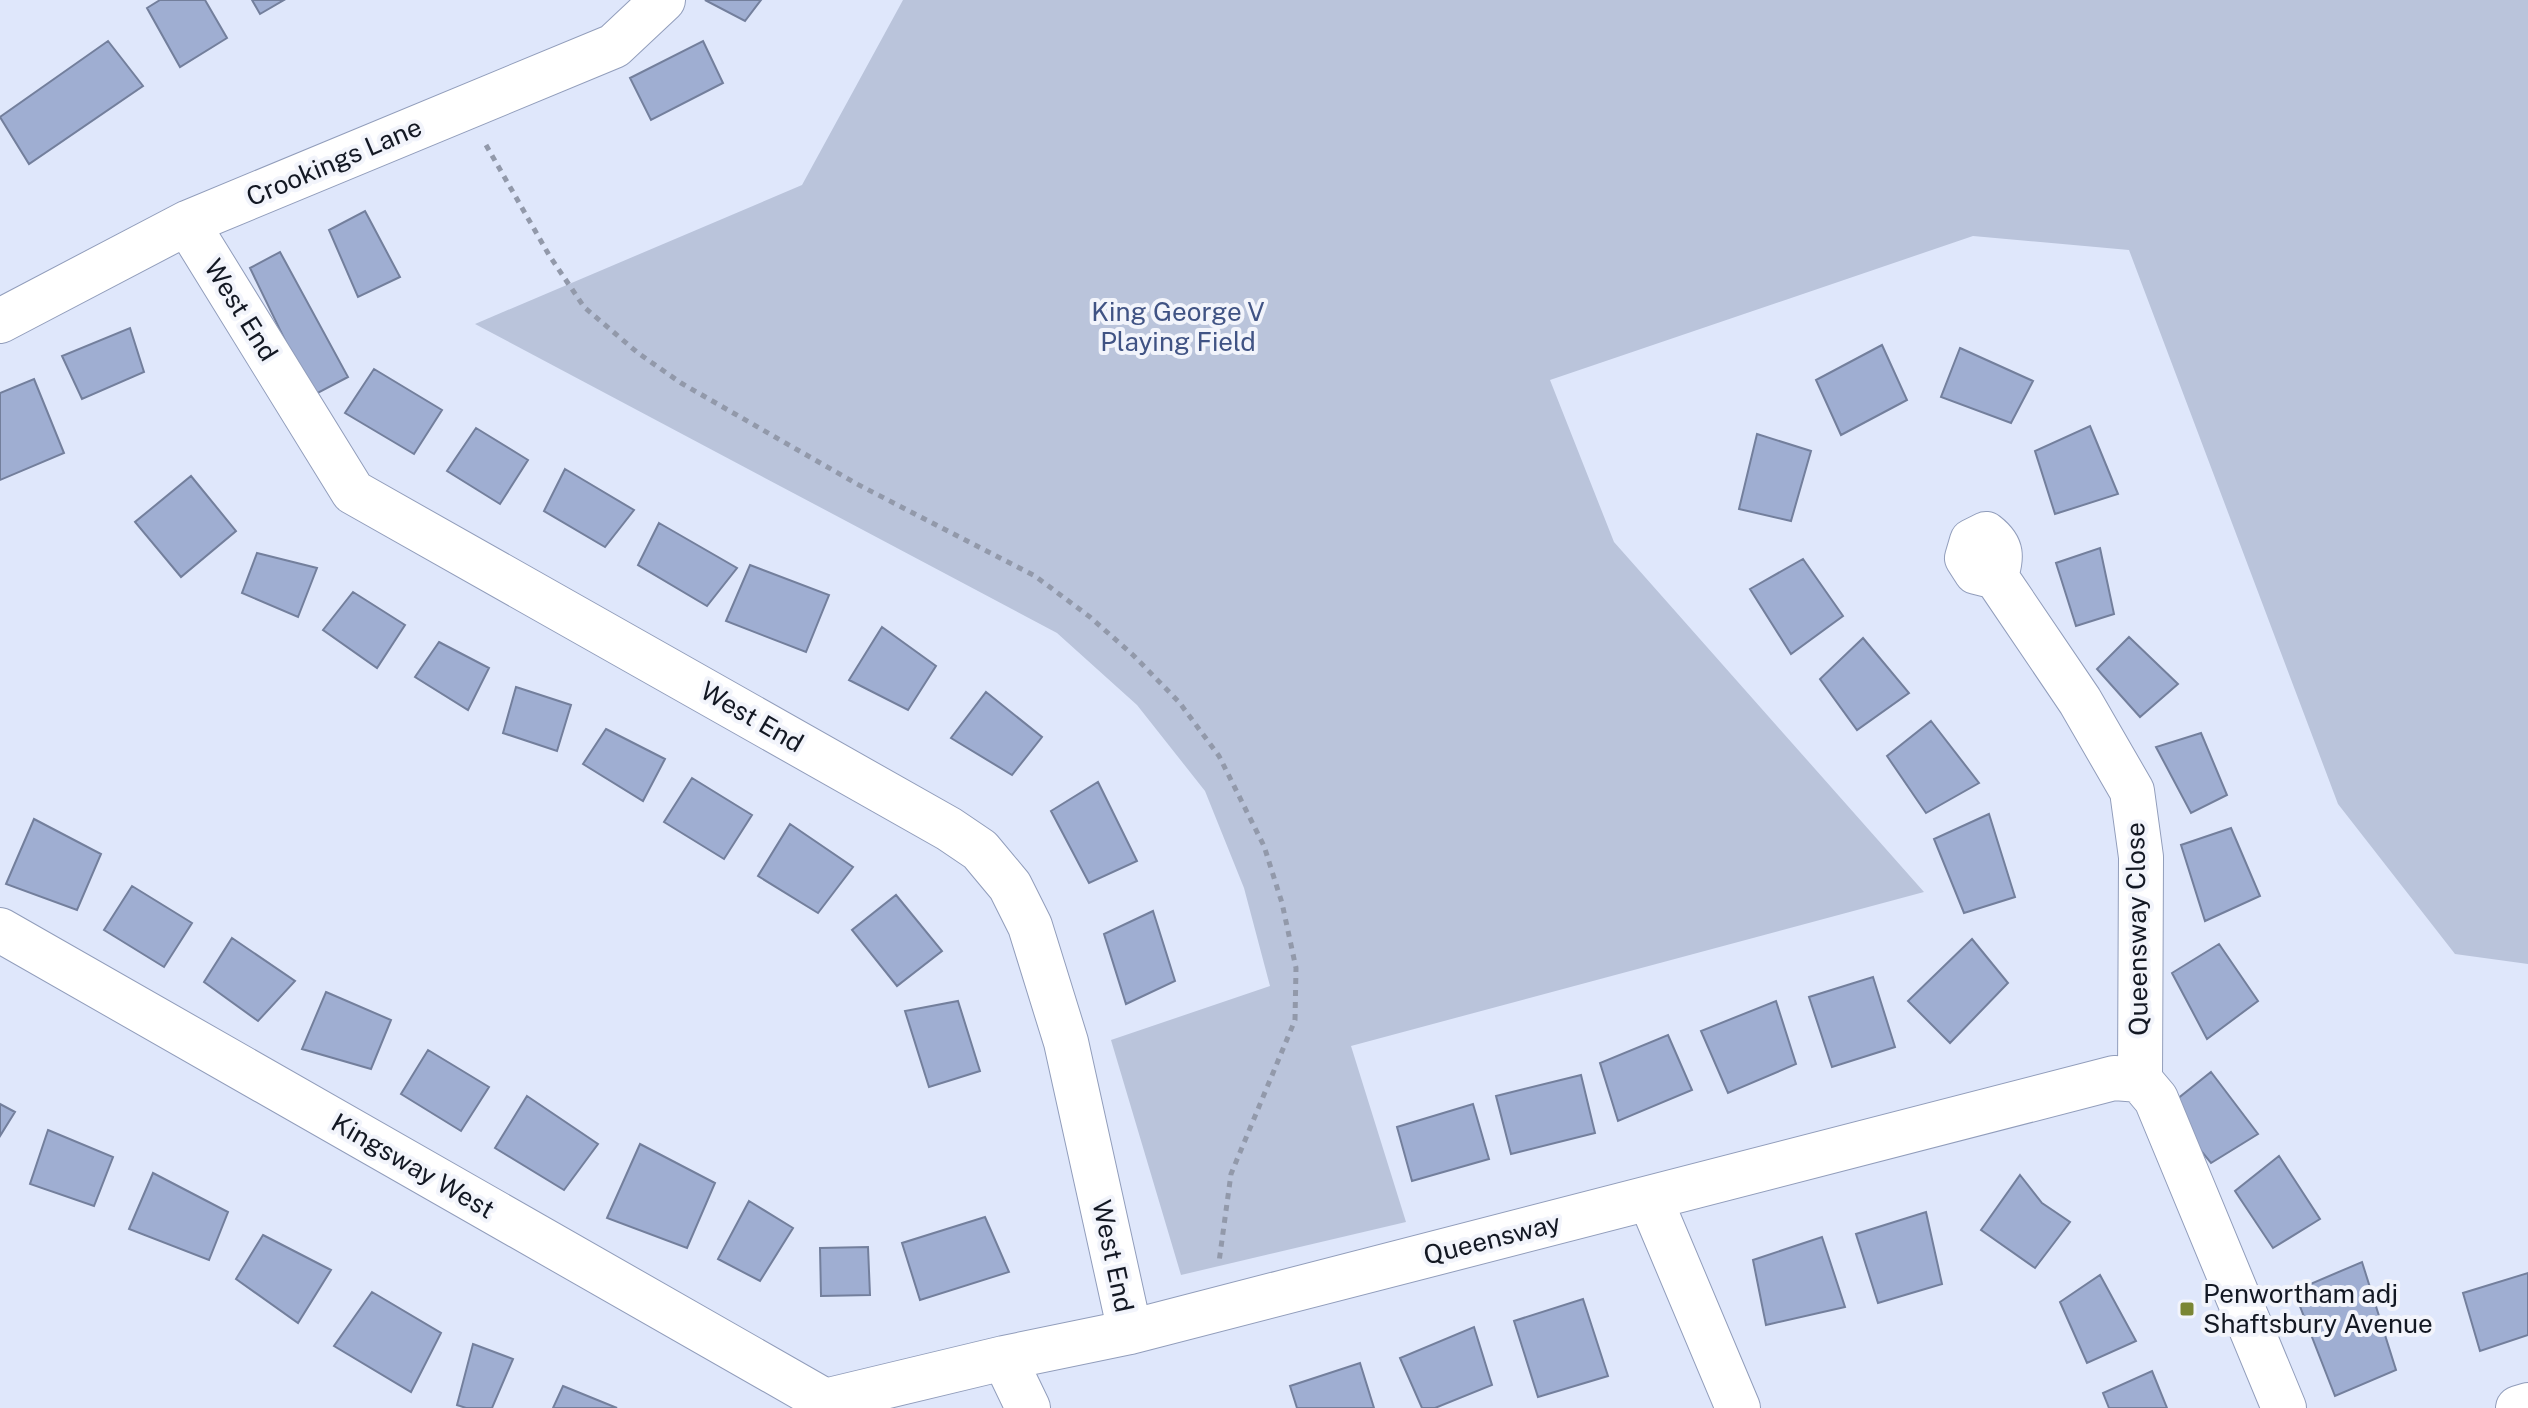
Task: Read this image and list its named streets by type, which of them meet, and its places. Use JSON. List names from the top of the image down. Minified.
{"streets":{"street":["Crookings Lane","West End","Queensway Close","Kingsway West","Queensway"]},"crossings":[["Crookings Lane","West End"],["West End","Queensway"],["Queensway Close","Queensway"],["Kingsway West","Queensway"]],"parks":["King George V Playing Field"],"places":{"transit":["Penwortham adj Shaftsbury Avenue"]}}
